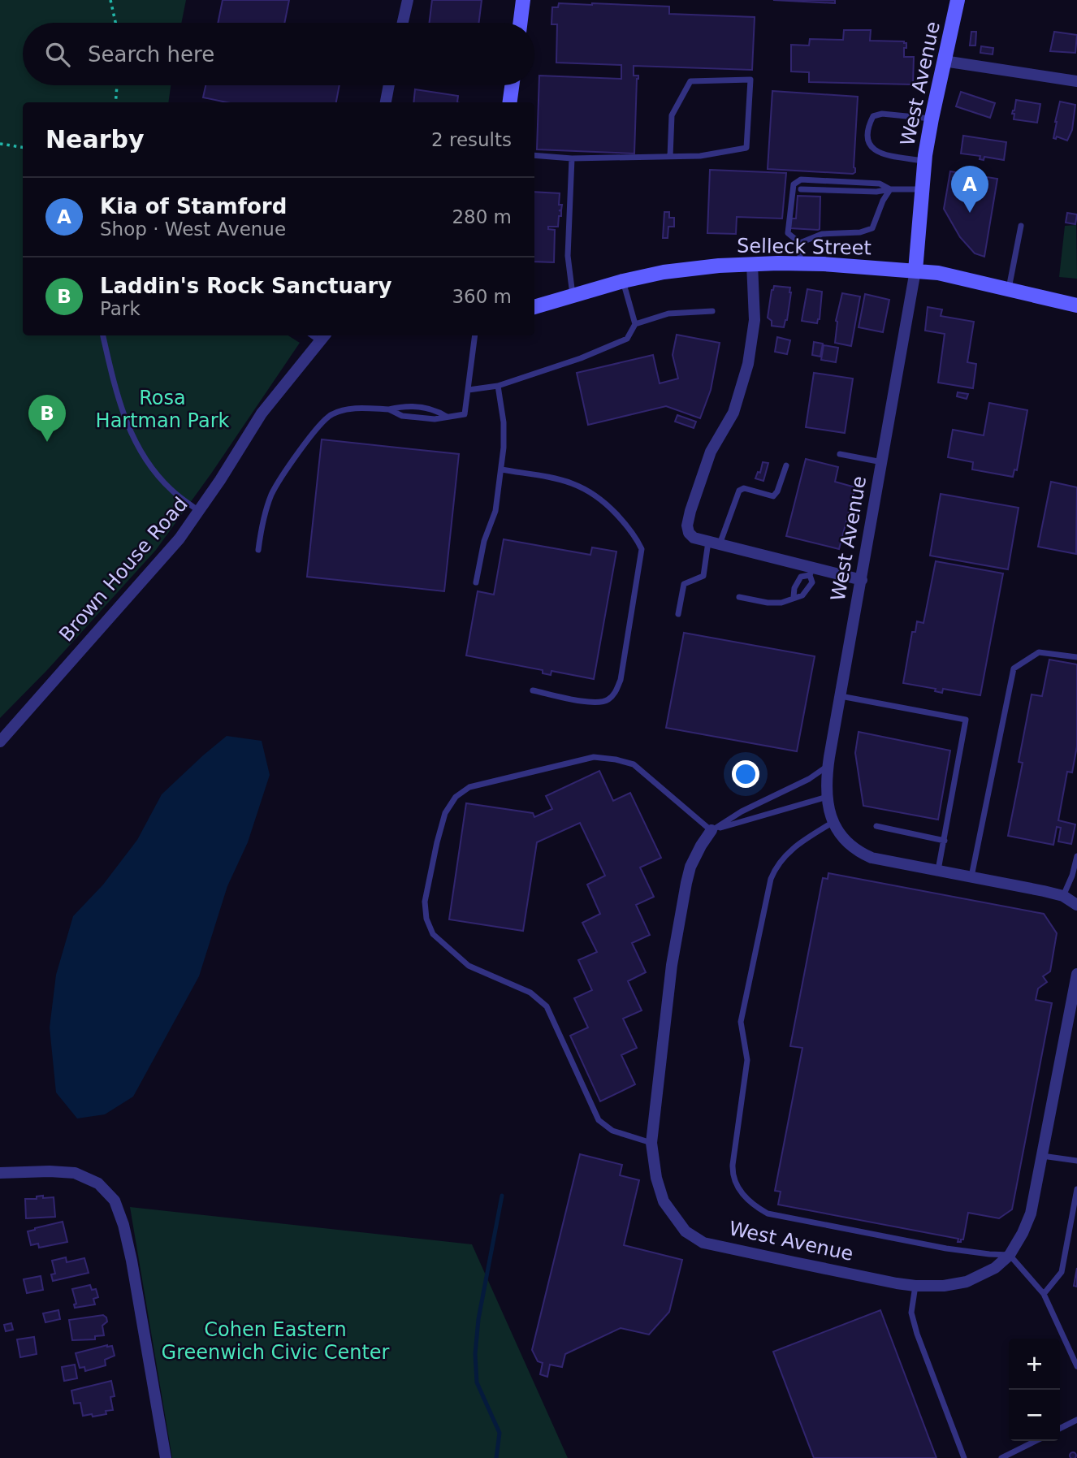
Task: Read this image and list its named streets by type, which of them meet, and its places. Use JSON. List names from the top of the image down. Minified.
{"streets":{"street":["West Avenue","Selleck Street","Brown House Road"]},"crossings":[["West Avenue","Selleck Street"]],"parks":["Rosa Hartman Park","Cohen Eastern Greenwich Civic Center"],"page":{"search":"Search here","heading":["Nearby","2 results"],"pins":["A","B"],"list":[{"mark":"A","name":"Kia of Stamford","note":"Shop · West Avenue","value":"280 m"},{"mark":"B","name":"Laddin's Rock Sanctuary","note":"Park","value":"360 m"}],"map_buttons":["+","−"]}}
